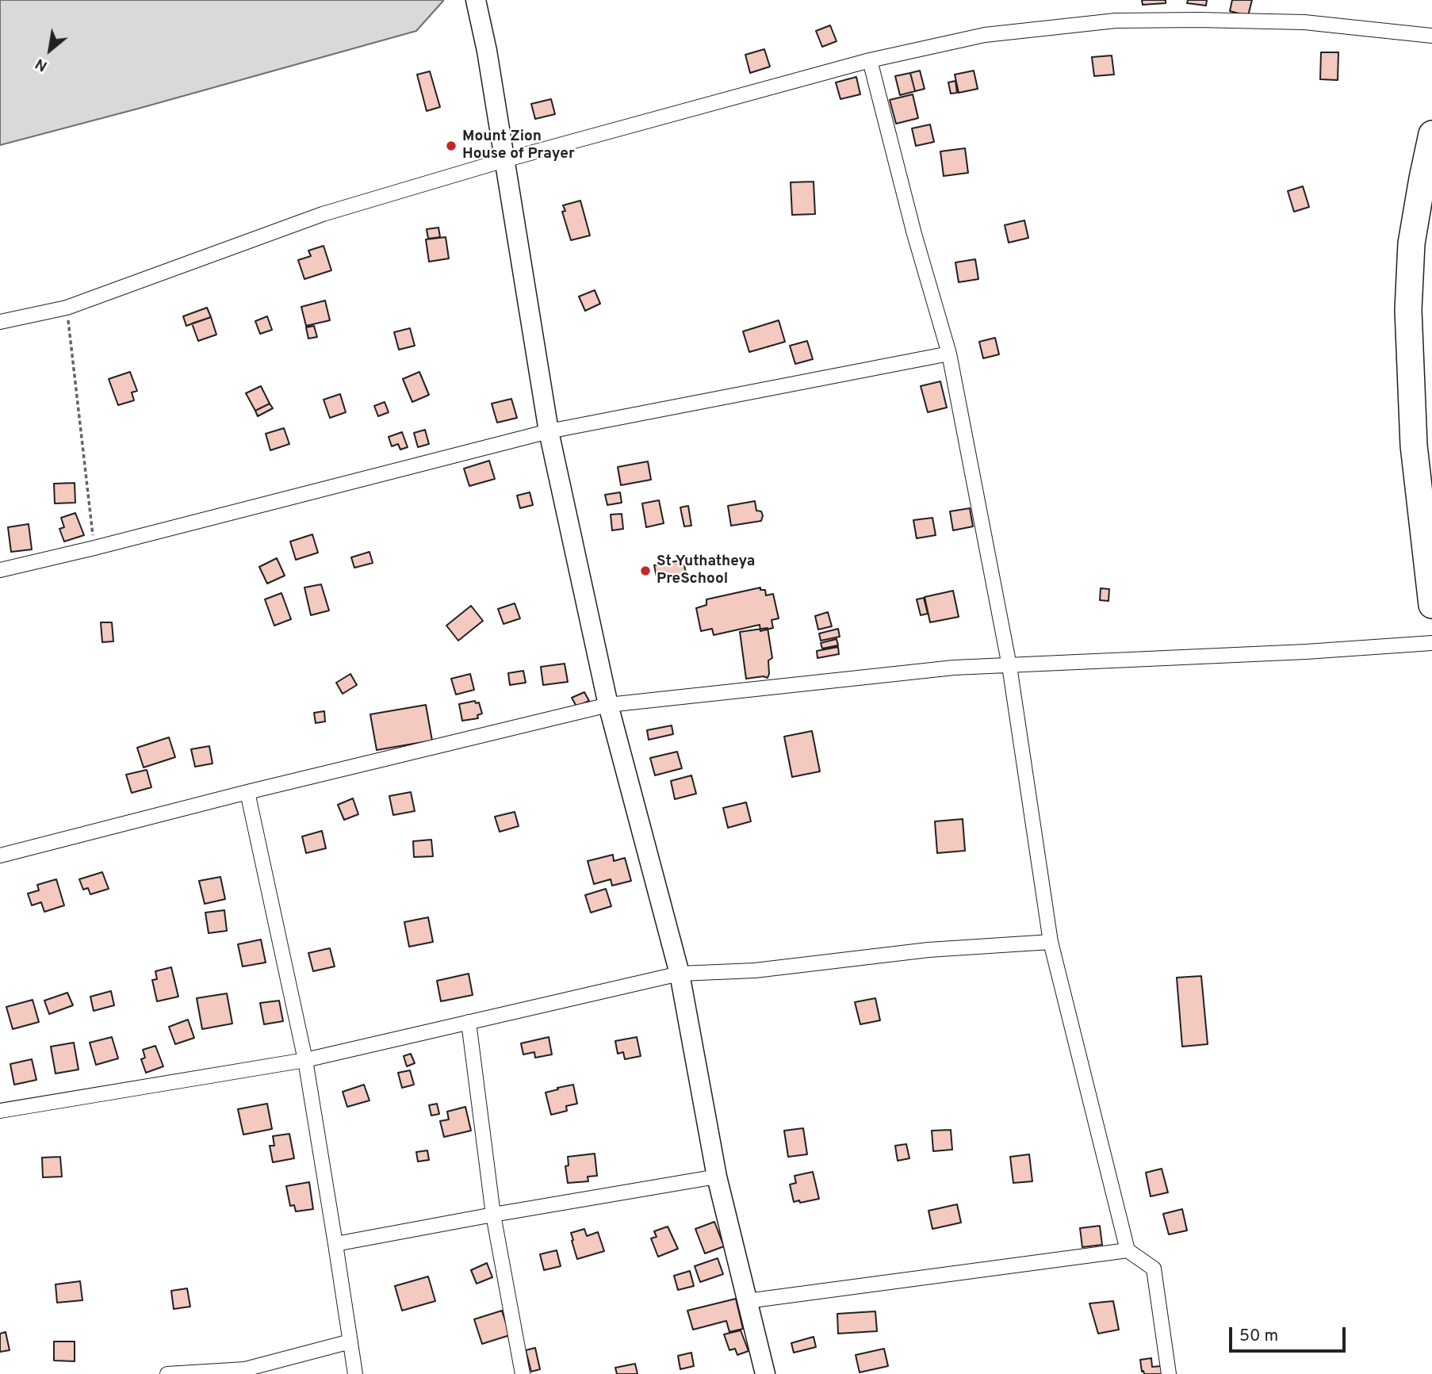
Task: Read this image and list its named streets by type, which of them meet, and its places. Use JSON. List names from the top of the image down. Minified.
{"places":["Mount Zion House of Prayer","St Yuthatheya PreSchool"],"scale_bar":"50 m","north":"bottom left"}
